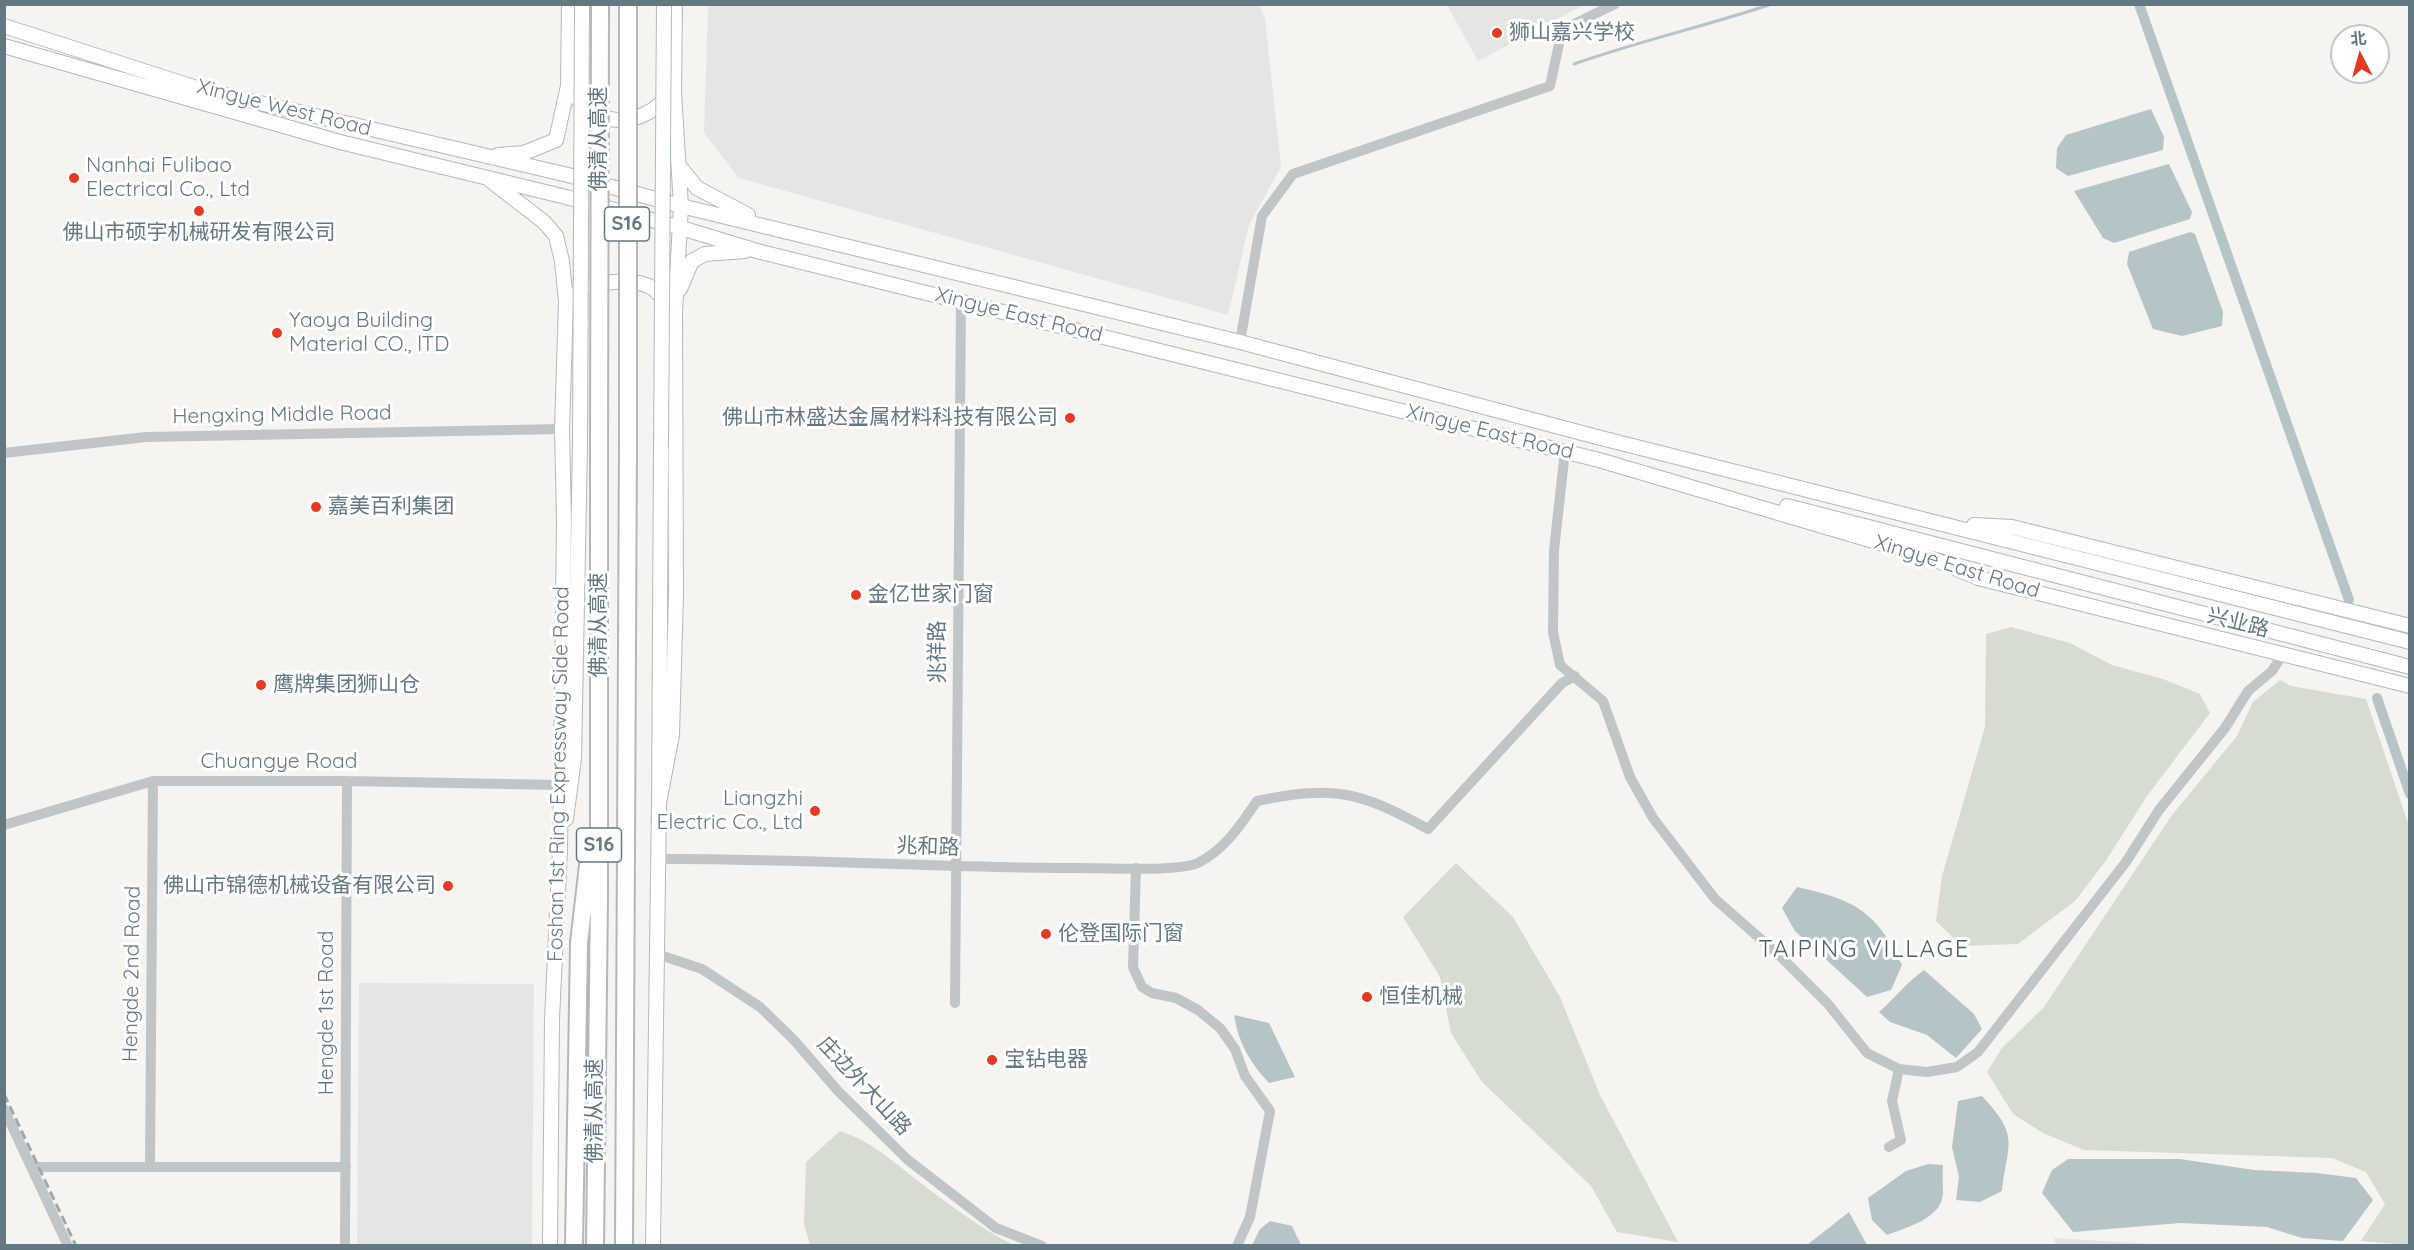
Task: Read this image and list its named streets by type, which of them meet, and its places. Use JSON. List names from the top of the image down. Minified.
{"streets":{"highway":["佛清从高速","S16"],"main road":["Xingye West Road","Xingye East Road","兴业路","Foshan 1st Ring Expressway Side Road"],"street":["Hengxing Middle Road","兆祥路","Chuangye Road","兆和路","Hengde 2nd Road","Hengde 1st Road","庄边外大山路"]},"crossings":[["Xingye West Road","Xingye East Road"],["Xingye West Road","Foshan 1st Ring Expressway Side Road"],["Xingye East Road","兴业路"],["Xingye East Road","兆祥路"],["Hengxing Middle Road","Foshan 1st Ring Expressway Side Road"],["兆祥路","兆和路"],["Chuangye Road","Foshan 1st Ring Expressway Side Road"],["Chuangye Road","Hengde 2nd Road"],["Chuangye Road","Hengde 1st Road"]],"districts":["TAIPING VILLAGE"],"places":["狮山嘉兴学校","Nanhai Fulibao Electrical Co., Ltd","佛山市硕宇机械研发有限公司","Yaoya Building Material CO., lTD","佛山市林盛达金属材料科技有限公司","嘉美百利集团","金亿世家门窗","鹰牌集团狮山仓","Liangzhi Electric Co., Ltd","佛山市锦德机械设备有限公司","伦登国际门窗","恒佳机械","宝钻电器"],"north":"top"}
